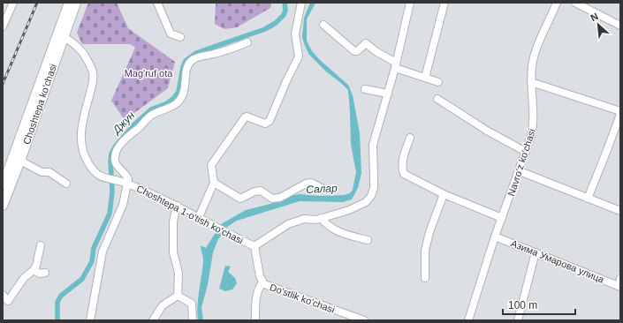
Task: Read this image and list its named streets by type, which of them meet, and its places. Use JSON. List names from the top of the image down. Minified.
{"streets":{"main road":["Choshtepa ko'chasi"],"street":["Navro'z ko'chasi","Choshtepa 1-o'tish ko'chasi","Азима Умарова улица","Do'stlik ko'chasi"]},"crossings":[["Choshtepa ko'chasi","Choshtepa 1-o'tish ko'chasi"],["Navro'z ko'chasi","Азима Умарова улица"]],"water":["Джун","Салар"],"parks":["Mag'ruf ota"],"scale_bar":"100 m","north":"top left"}
